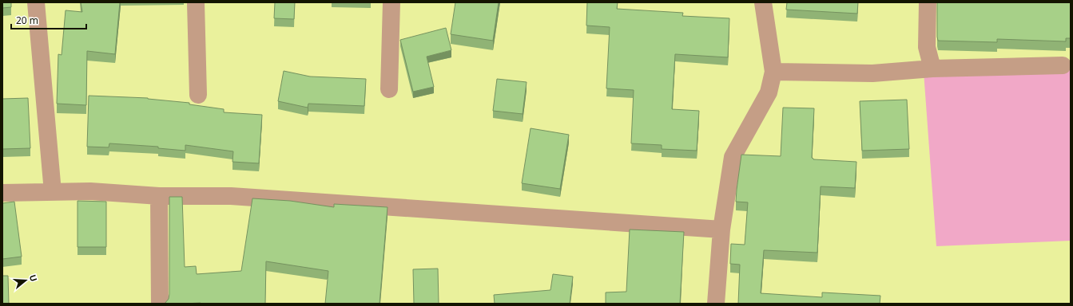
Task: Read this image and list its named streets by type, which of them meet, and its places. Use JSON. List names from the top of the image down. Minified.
{"scale_bar":"20 m","north":"right"}
